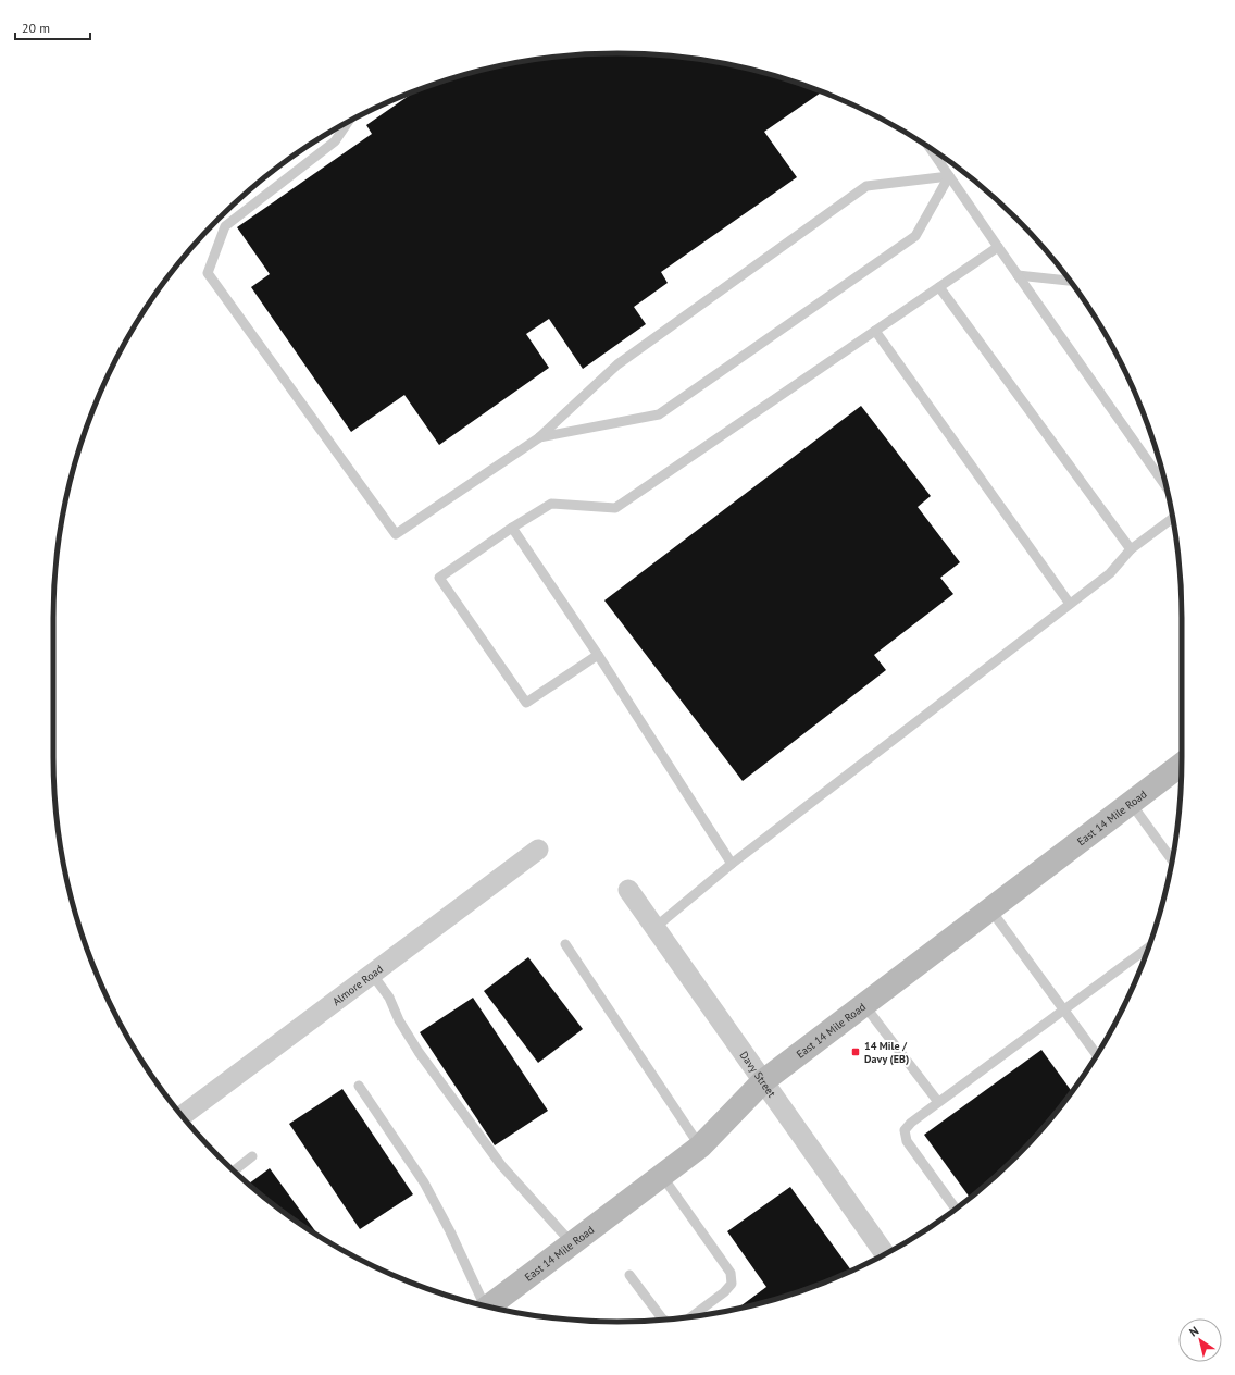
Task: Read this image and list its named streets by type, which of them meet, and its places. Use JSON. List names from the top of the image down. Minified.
{"streets":{"main road":["East 14 Mile Road"],"street":["Almore Road","Davy Street"]},"crossings":[["East 14 Mile Road","Davy Street"]],"places":{"transit":["14 Mile / Davy (EB)"]},"scale_bar":"20 m","north":"top left"}
